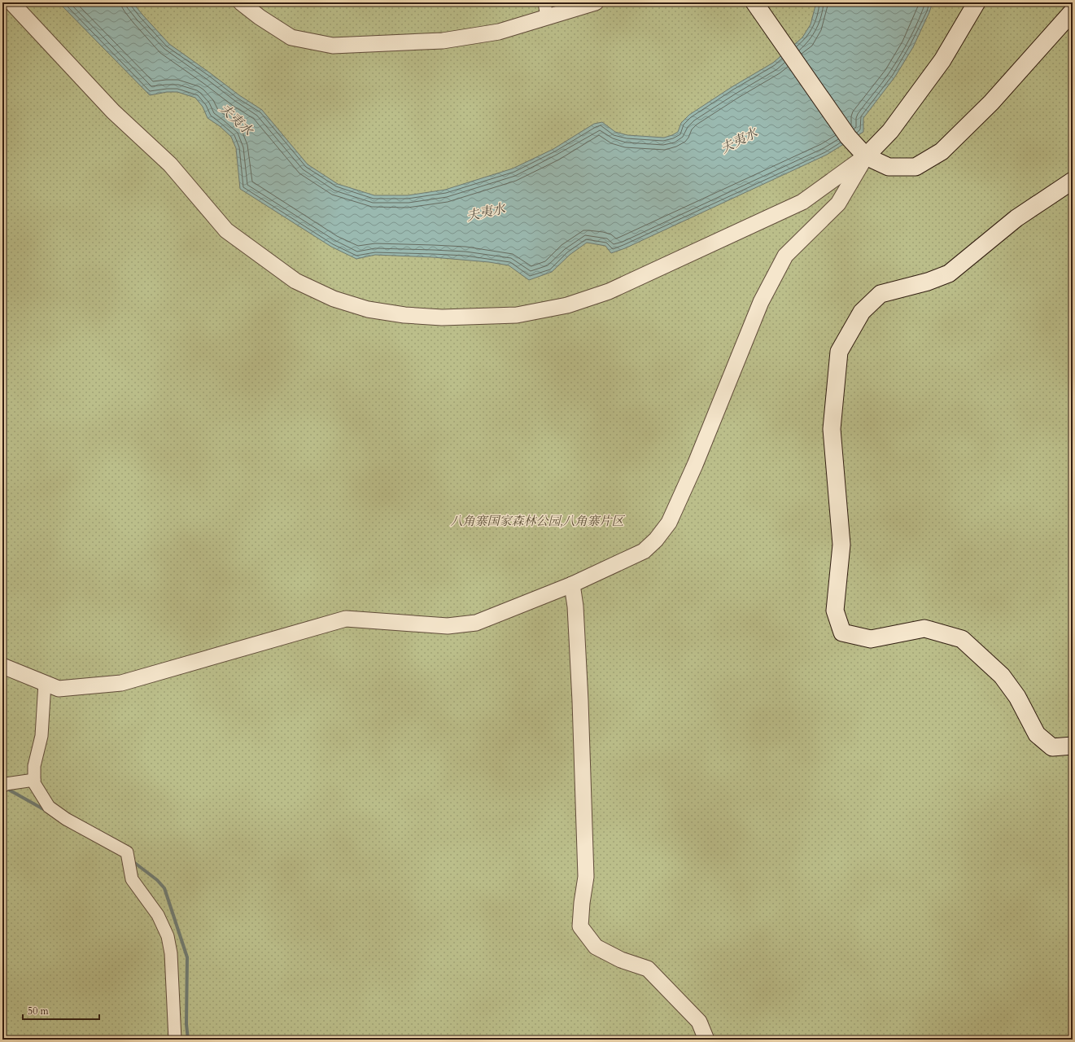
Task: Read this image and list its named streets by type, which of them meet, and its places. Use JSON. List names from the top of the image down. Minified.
{"water":["夫夷水"],"parks":["八角寨国家森林公园,八角寨片区"],"scale_bar":"50 m"}
